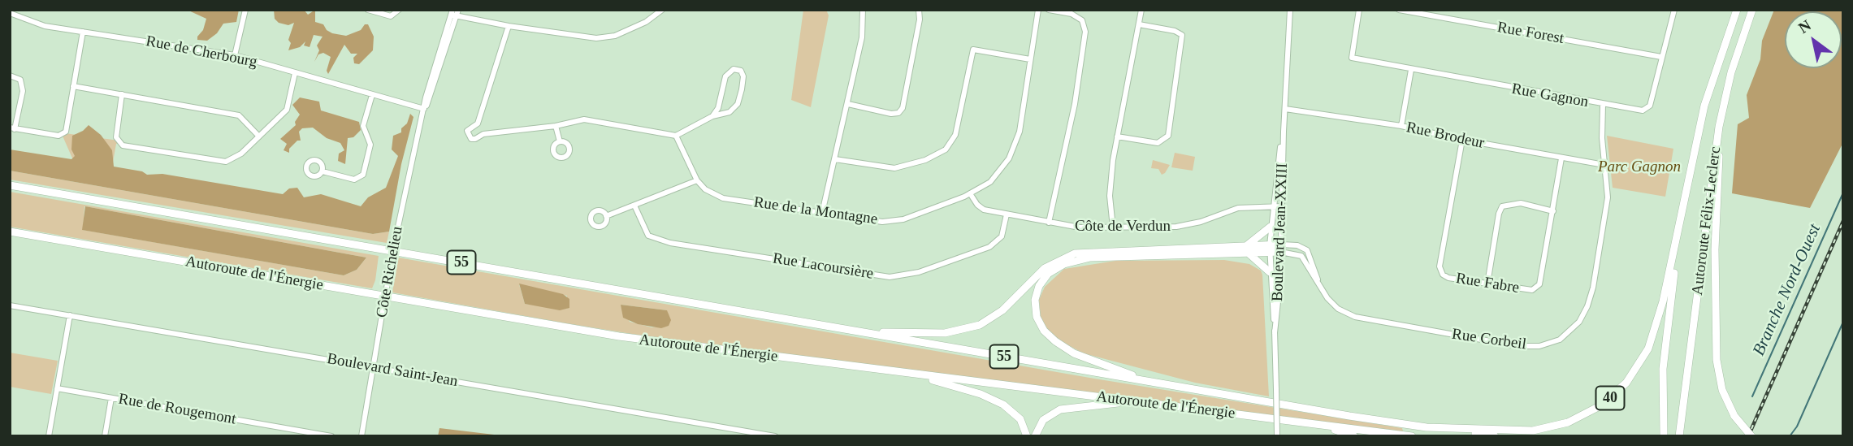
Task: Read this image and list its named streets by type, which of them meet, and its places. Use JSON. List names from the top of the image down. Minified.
{"streets":{"highway":["Autoroute Félix-Leclerc","55","Autoroute de l'Énergie","40"],"street":["Rue Forest","Rue de Cherbourg","Rue Gagnon","Rue Brodeur","Rue de la Montagne","Côte de Verdun","Boulevard Jean-XXIII","Rue Lacoursière","Côte Richelieu","Rue Fabre","Rue Corbeil","Boulevard Saint-Jean","Rue de Rougemont"]},"crossings":[["Rue Forest","Rue Gagnon"],["Rue de Cherbourg","Côte Richelieu"],["Rue Gagnon","Rue Corbeil"],["Rue Brodeur","Boulevard Jean-XXIII"],["Rue Brodeur","Rue Fabre"],["Rue Brodeur","Rue Corbeil"],["Rue de la Montagne","Côte de Verdun"],["Autoroute Félix-Leclerc","55"],["Autoroute Félix-Leclerc","Autoroute de l'Énergie"],["Côte de Verdun","Boulevard Jean-XXIII"],["Côte de Verdun","Rue Lacoursière"],["Boulevard Jean-XXIII","Rue Corbeil"],["Côte Richelieu","Boulevard Saint-Jean"]],"water":["Branche Nord-Ouest"],"parks":["Parc Gagnon"],"north":"top left"}
